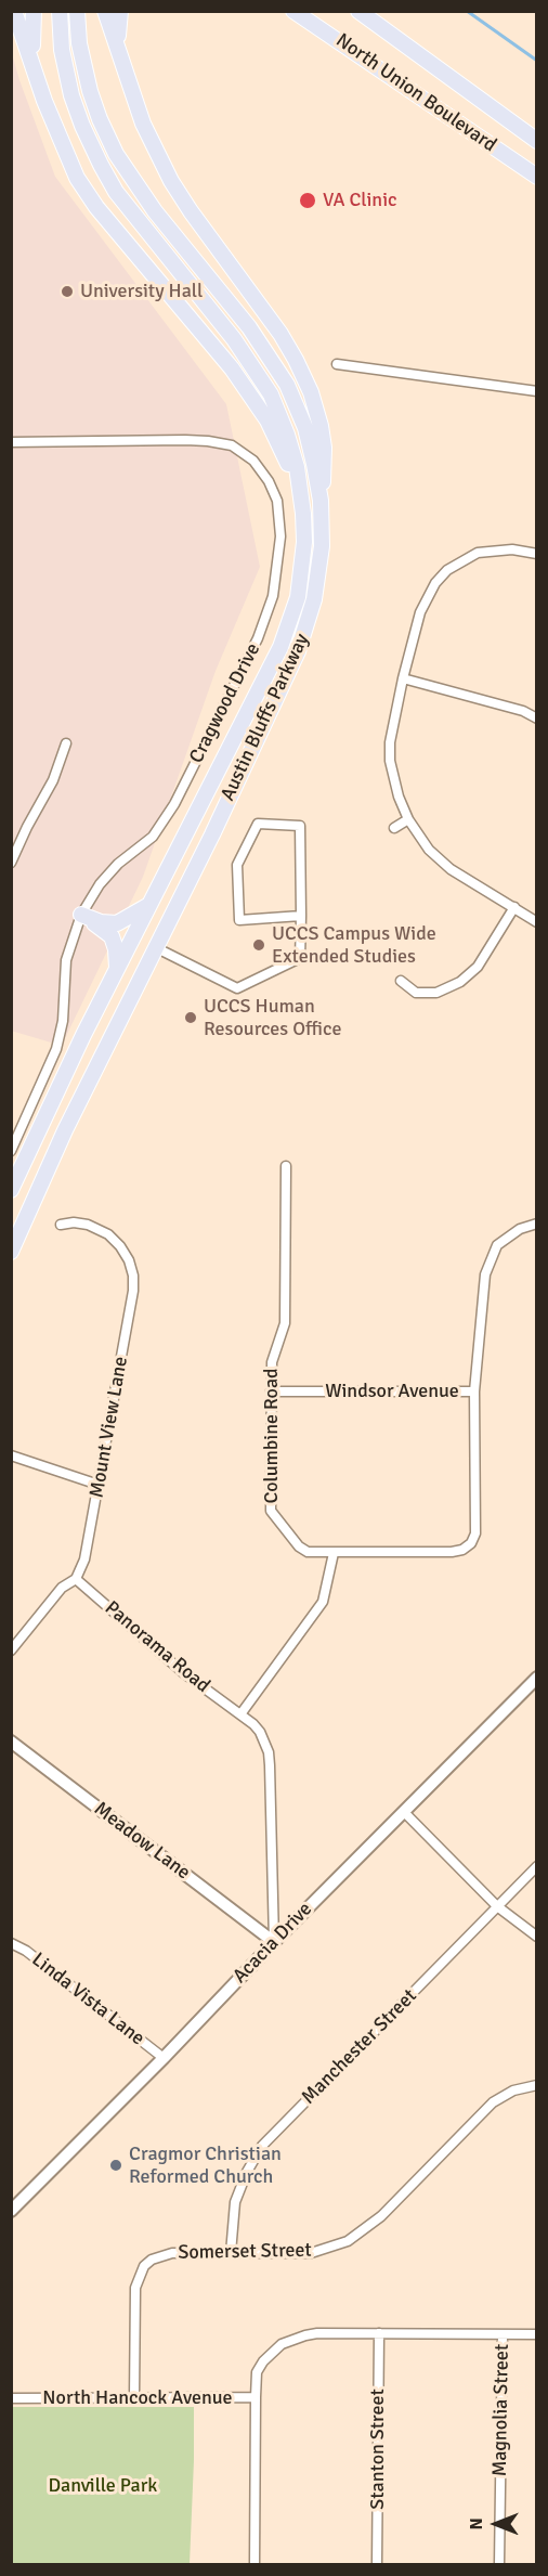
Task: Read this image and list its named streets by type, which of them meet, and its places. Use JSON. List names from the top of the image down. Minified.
{"streets":{"main road":["North Union Boulevard","Austin Bluffs Parkway"],"street":["Cragwood Drive","Windsor Avenue","Mount View Lane","Columbine Road","Panorama Road","Meadow Lane","Acacia Drive","Linda Vista Lane","Manchester Street","Somerset Street","North Hancock Avenue","Magnolia Street","Stanton Street"]},"crossings":[["Windsor Avenue","Columbine Road"],["Mount View Lane","Panorama Road"],["Meadow Lane","Acacia Drive"],["Acacia Drive","Linda Vista Lane"],["Manchester Street","Somerset Street"],["Somerset Street","North Hancock Avenue"],["North Hancock Avenue","Magnolia Street"],["North Hancock Avenue","Stanton Street"]],"parks":["Danville Park"],"places":["VA Clinic","University Hall","UCCS Campus Wide Extended Studies","UCCS Human Resources Office","Cragmor Christian Reformed Church"],"north":"left"}
